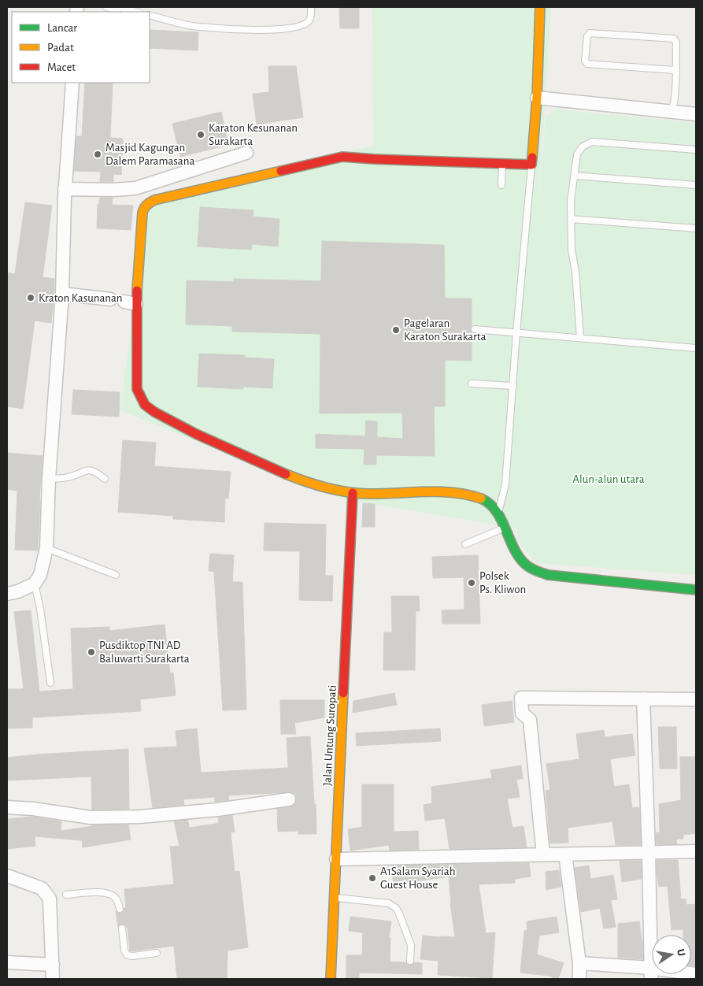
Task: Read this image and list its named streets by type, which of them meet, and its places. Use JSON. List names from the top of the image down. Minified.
{"streets":{"street":["Jalan Untung Suropati"]},"parks":["Alun-alun utara"],"places":["Karaton Kesunanan Surakarta","Masjid Kagungan Dalem Paramasana","Kraton Kasunanan","Pagelaran Karaton Surakarta","Polsek Ps. Kliwon","Pusdiktop TNI AD Baluwarti Surakarta","A1Salam Syariah Guest House"],"legend":["Lancar","Padat","Macet"],"north":"right"}
